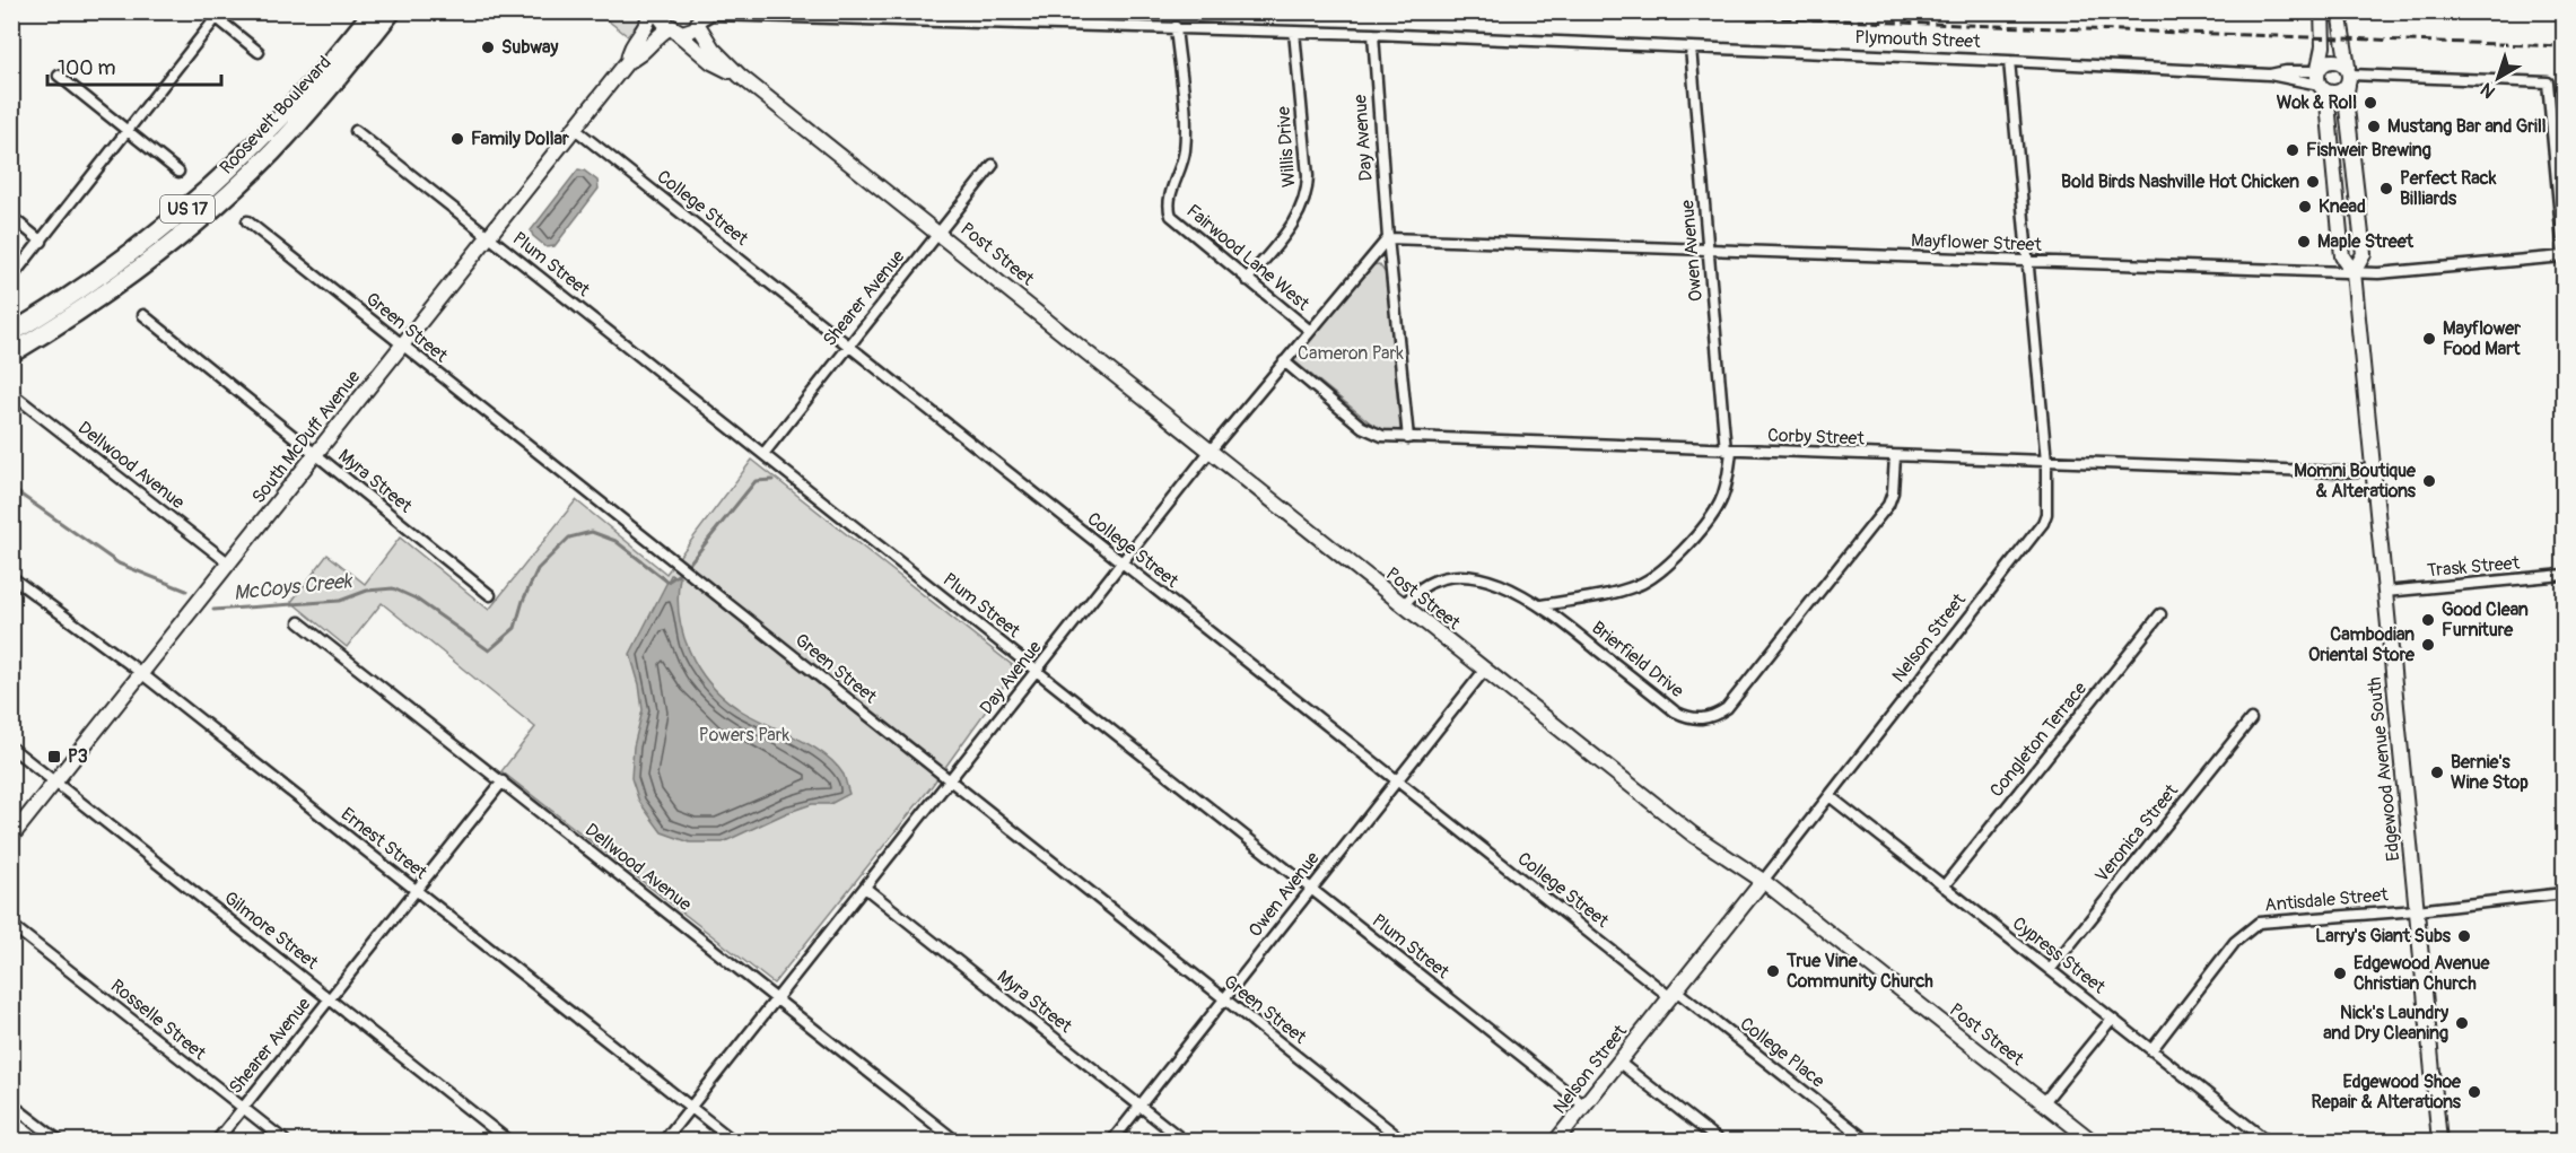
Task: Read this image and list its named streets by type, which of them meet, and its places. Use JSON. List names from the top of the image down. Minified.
{"streets":{"highway":["Roosevelt Boulevard","US 17"],"main road":["Post Street","South McDuff Avenue","Nelson Street","Edgewood Avenue South"],"street":["Plymouth Street","Day Avenue","Willis Drive","College Street","Mayflower Street","Owen Avenue","Fairwood Lane West","Plum Street","Shearer Avenue","Green Street","Corby Street","Dellwood Avenue","Myra Street","Trask Street","Brierfield Drive","Congleton Terrace","Veronica Street","Ernest Street","Antisdale Street","Gilmore Street","Cypress Street","Rosselle Street","College Place"]},"crossings":[["Plymouth Street","Day Avenue"],["Plymouth Street","Willis Drive"],["Plymouth Street","Owen Avenue"],["Plymouth Street","Post Street"],["Plymouth Street","Fairwood Lane West"],["Plymouth Street","Nelson Street"],["Plymouth Street","Edgewood Avenue South"],["Day Avenue","College Street"],["Day Avenue","Mayflower Street"],["Day Avenue","Post Street"],["Day Avenue","Fairwood Lane West"],["Day Avenue","Plum Street"],["Day Avenue","Green Street"],["Day Avenue","Corby Street"],["Day Avenue","Dellwood Avenue"],["Day Avenue","Myra Street"],["Day Avenue","Ernest Street"],["Willis Drive","Fairwood Lane West"],["College Street","Owen Avenue"],["College Street","Shearer Avenue"],["College Street","South McDuff Avenue"],["College Street","Nelson Street"],["College Street","College Place"],["Mayflower Street","Owen Avenue"],["Mayflower Street","Nelson Street"],["Mayflower Street","Edgewood Avenue South"],["Owen Avenue","Post Street"],["Owen Avenue","Plum Street"],["Owen Avenue","Green Street"],["Owen Avenue","Corby Street"],["Owen Avenue","Myra Street"],["Owen Avenue","Brierfield Drive"],["Post Street","Shearer Avenue"],["Post Street","South McDuff Avenue"],["Post Street","Nelson Street"],["Post Street","Brierfield Drive"],["Plum Street","Shearer Avenue"],["Plum Street","South McDuff Avenue"],["Plum Street","Nelson Street"],["Shearer Avenue","Dellwood Avenue"],["Shearer Avenue","Ernest Street"],["Shearer Avenue","Gilmore Street"],["Shearer Avenue","Rosselle Street"],["Green Street","South McDuff Avenue"],["South McDuff Avenue","Dellwood Avenue"],["South McDuff Avenue","Myra Street"],["South McDuff Avenue","Ernest Street"],["South McDuff Avenue","Gilmore Street"],["Corby Street","Nelson Street"],["Corby Street","Brierfield Drive"],["Corby Street","Edgewood Avenue South"],["Trask Street","Edgewood Avenue South"],["Nelson Street","Cypress Street"],["Nelson Street","College Place"],["Congleton Terrace","Cypress Street"],["Edgewood Avenue South","Antisdale Street"],["Veronica Street","Cypress Street"],["Antisdale Street","Cypress Street"]],"water":["McCoys Creek"],"parks":["Cameron Park","Powers Park"],"places":{"other":["Subway","Wok & Roll","Mustang Bar and Grill","Family Dollar","Fishweir Brewing","Bold Birds Nashville Hot Chicken","Perfect Rack Billiards","Knead","Maple Street","Mayflower Food Mart","Momni Boutique & Alterations","Good Clean Furniture","Cambodian Oriental Store","Bernie's Wine Stop","Larry's Giant Subs","True Vine Community Church","Edgewood Avenue Christian Church","Nick's Laundry and Dry Cleaning","Edgewood Shoe Repair & Alterations"],"transit":["P3"]},"scale_bar":"100 m","north":"bottom left"}
